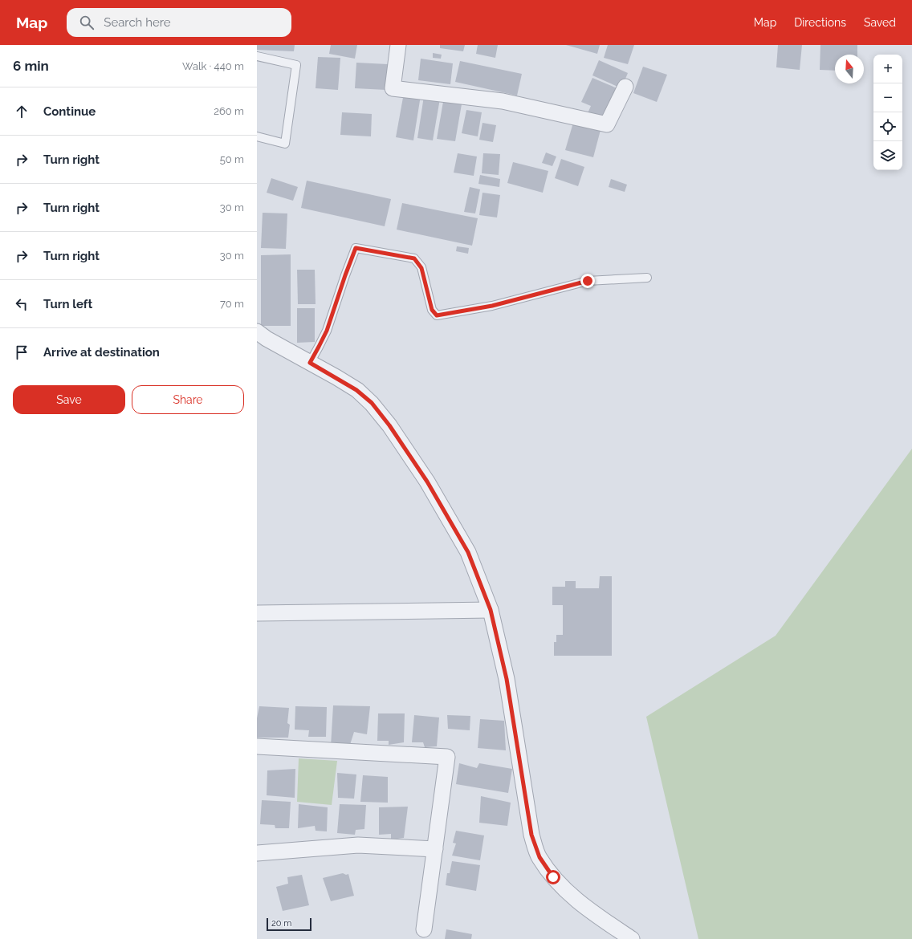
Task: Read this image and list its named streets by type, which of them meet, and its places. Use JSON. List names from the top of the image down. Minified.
{"scale_bar":"20 m","north":"top","page":{"header":"Map","search":"Search here","nav":["Map","Directions","Saved"],"heading":["6 min","Walk · 440 m"],"map_buttons":["+","−"],"list":[["Continue","260 m"],["Turn right","50 m"],["Turn right","30 m"],["Turn right","30 m"],["Turn left","70 m"],"Arrive at destination"],"buttons":["Save","Share"],"scale":"20 m"}}
